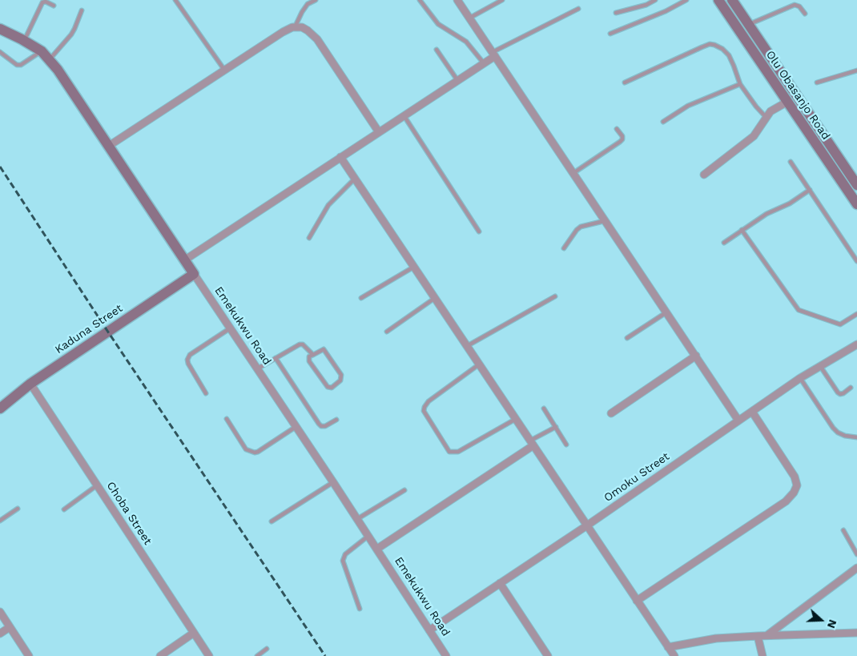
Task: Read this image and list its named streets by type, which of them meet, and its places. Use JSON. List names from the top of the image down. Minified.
{"streets":{"street":["Olu Obasanjo Road","Emekukwu Road","Kaduna Street","Omoku Street","Choba Street"]},"crossings":[["Emekukwu Road","Kaduna Street"],["Emekukwu Road","Omoku Street"],["Kaduna Street","Choba Street"]],"north":"right"}
